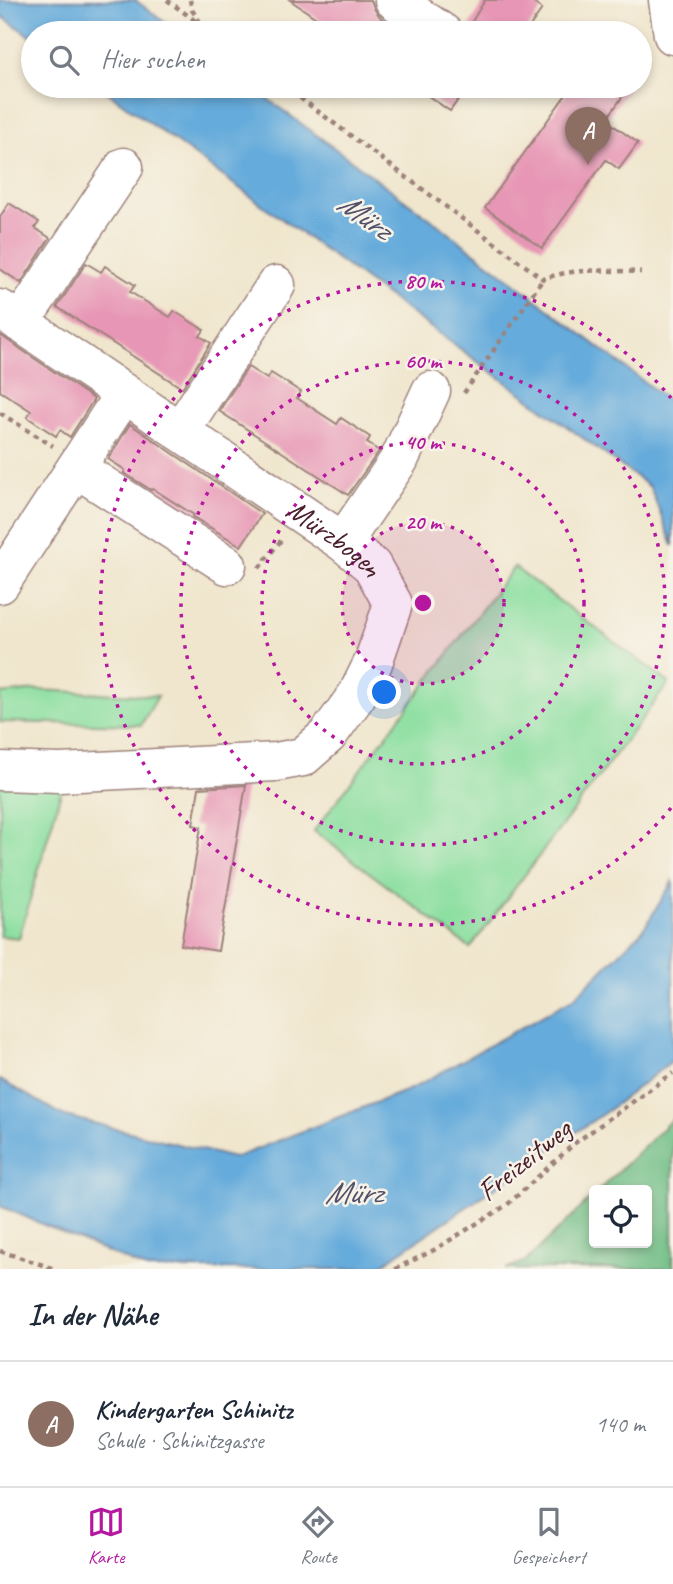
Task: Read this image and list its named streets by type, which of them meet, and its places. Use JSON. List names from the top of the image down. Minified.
{"streets":{"street":["Mürzbogen"],"path":["Freizeitweg"]},"water":["Mürz"],"page":{"search":"Hier suchen","pins":"A","heading":"In der Nähe","list":[{"mark":"A","name":"Kindergarten Schinitz","note":"Schule · Schinitzgasse","value":"140 m"}],"nav":["Karte","Route","Gespeichert"]},"rings":["80 m","60 m","40 m","20 m"]}
